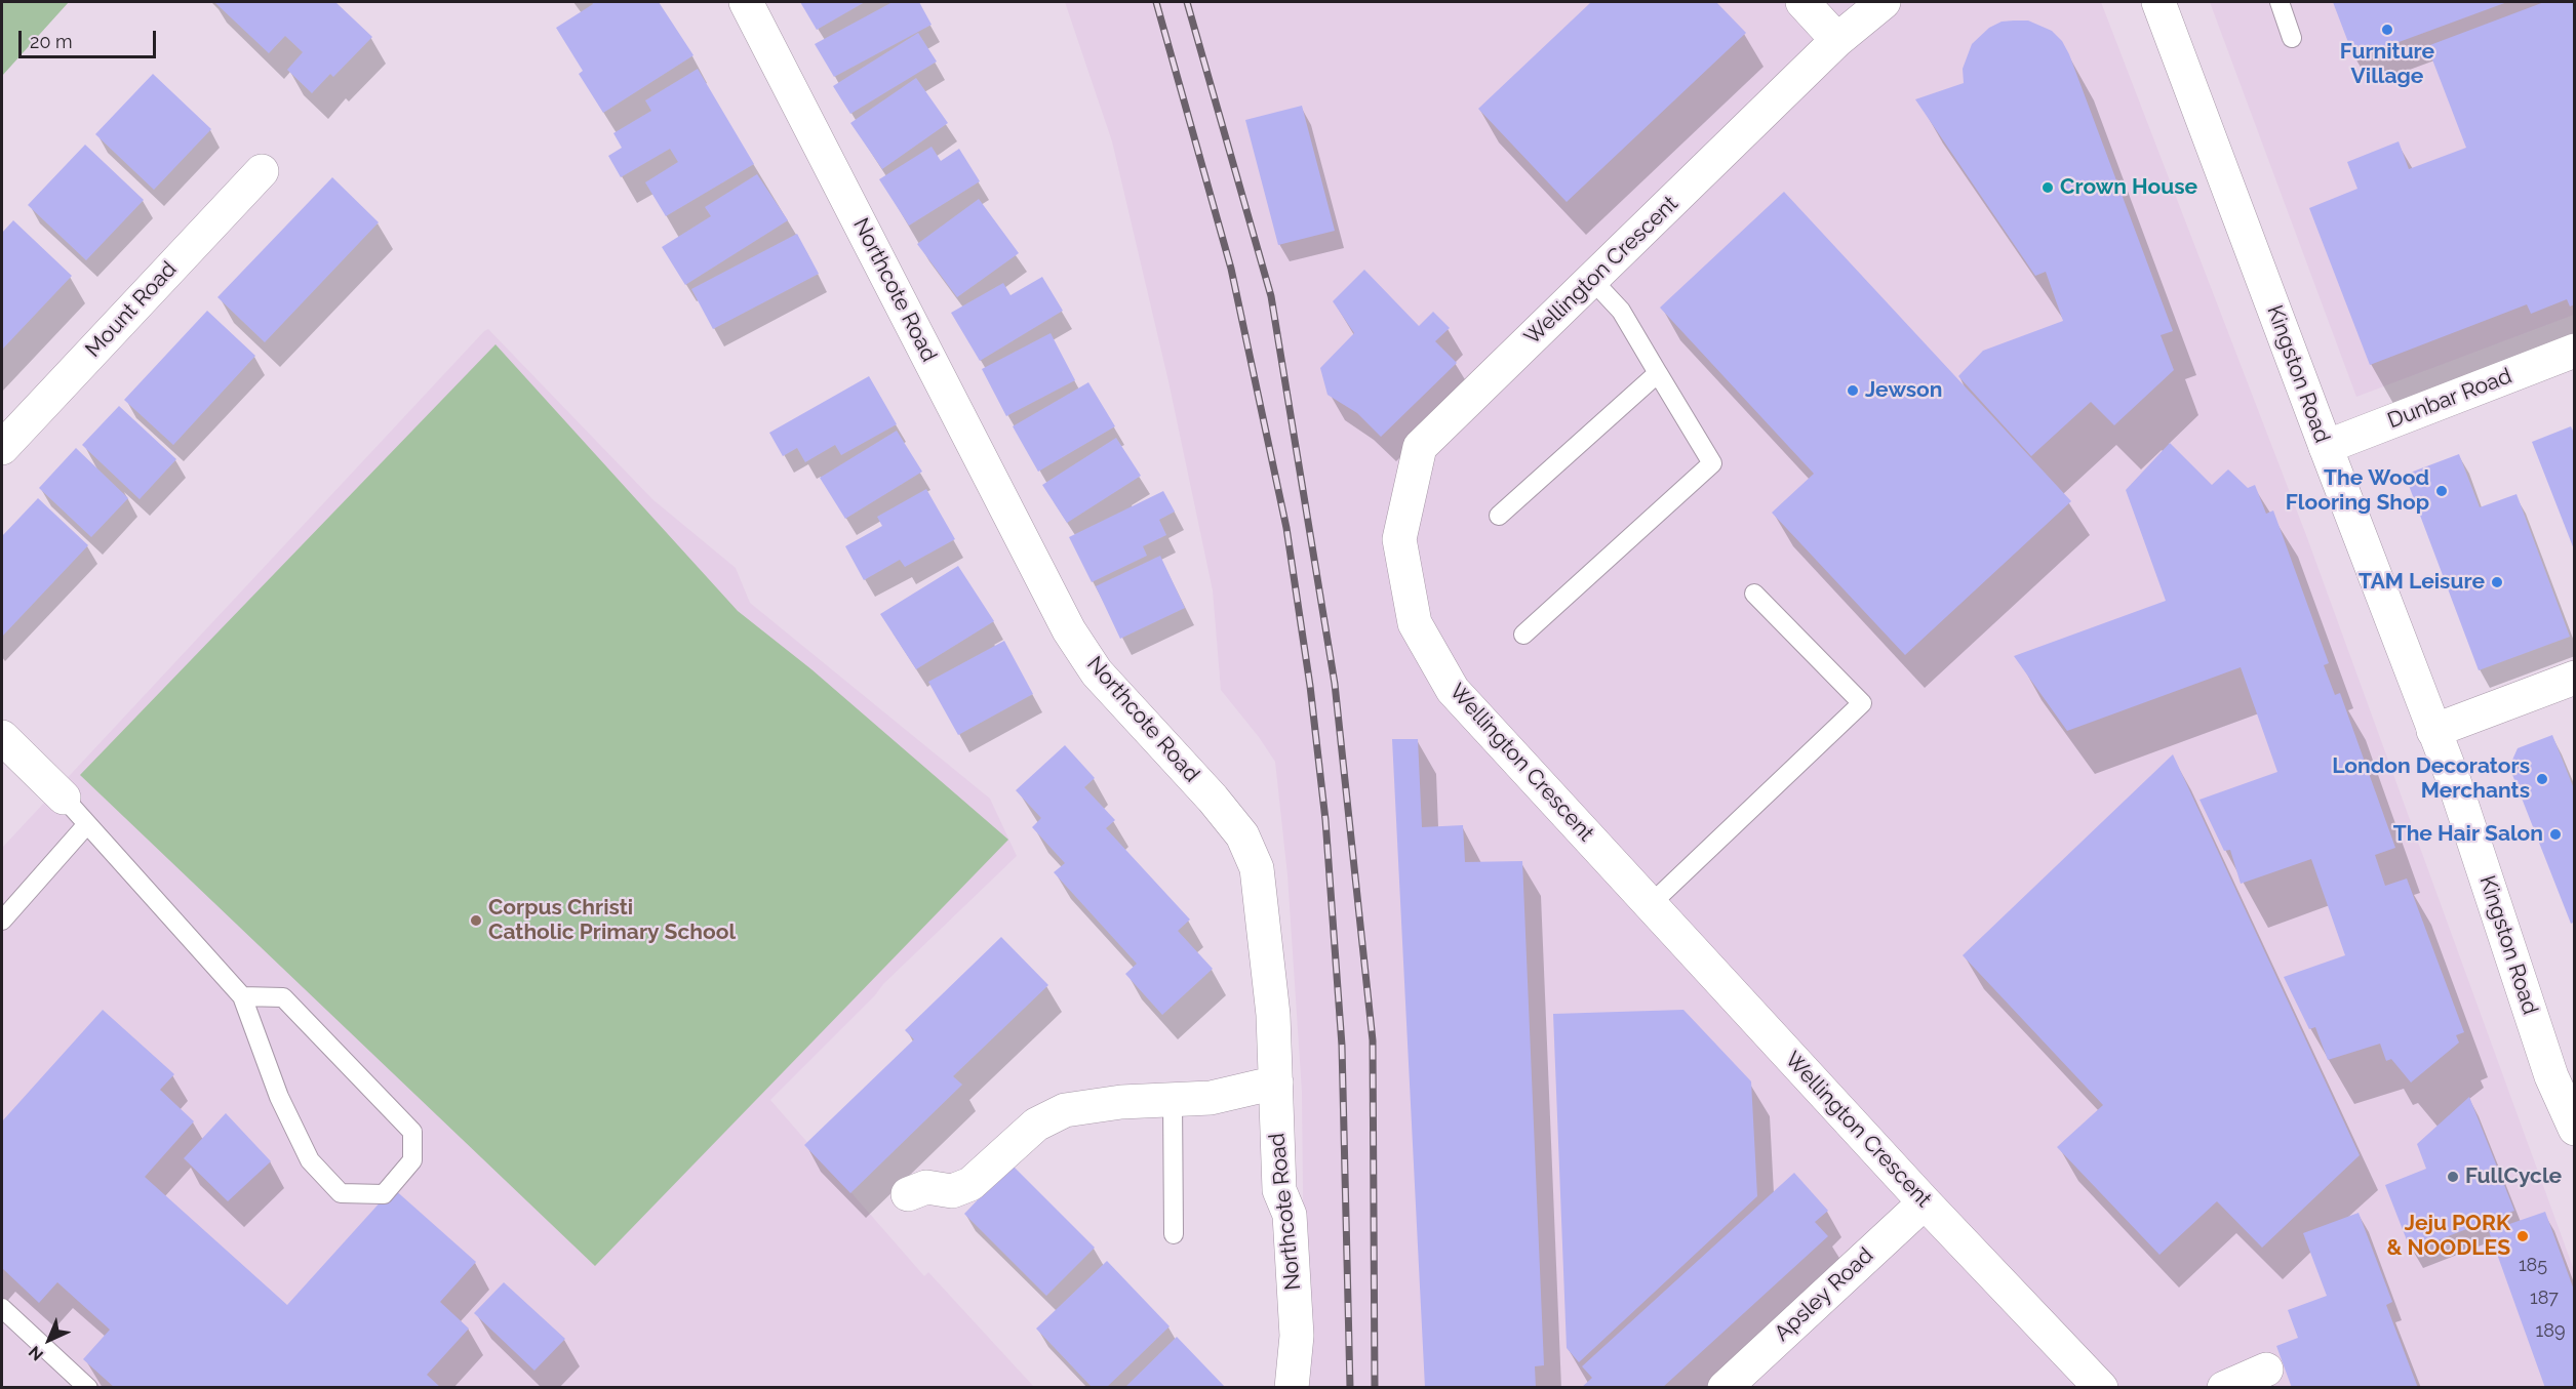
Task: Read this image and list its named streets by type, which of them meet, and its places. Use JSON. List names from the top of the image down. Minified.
{"streets":{"street":["Wellington Crescent","Northcote Road","Mount Road","Kingston Road","Dunbar Road","Apsley Road"]},"crossings":[["Wellington Crescent","Apsley Road"],["Kingston Road","Dunbar Road"]],"places":["Furniture Village","Crown House","Jewson","The Wood Flooring Shop","TAM Leisure","London Decorators Merchants","The Hair Salon","Corpus Christi Catholic Primary School","FullCycle","Jeju PORK & NOODLES"],"house_numbers":["185","187","189"],"scale_bar":"20 m","north":"bottom left"}
